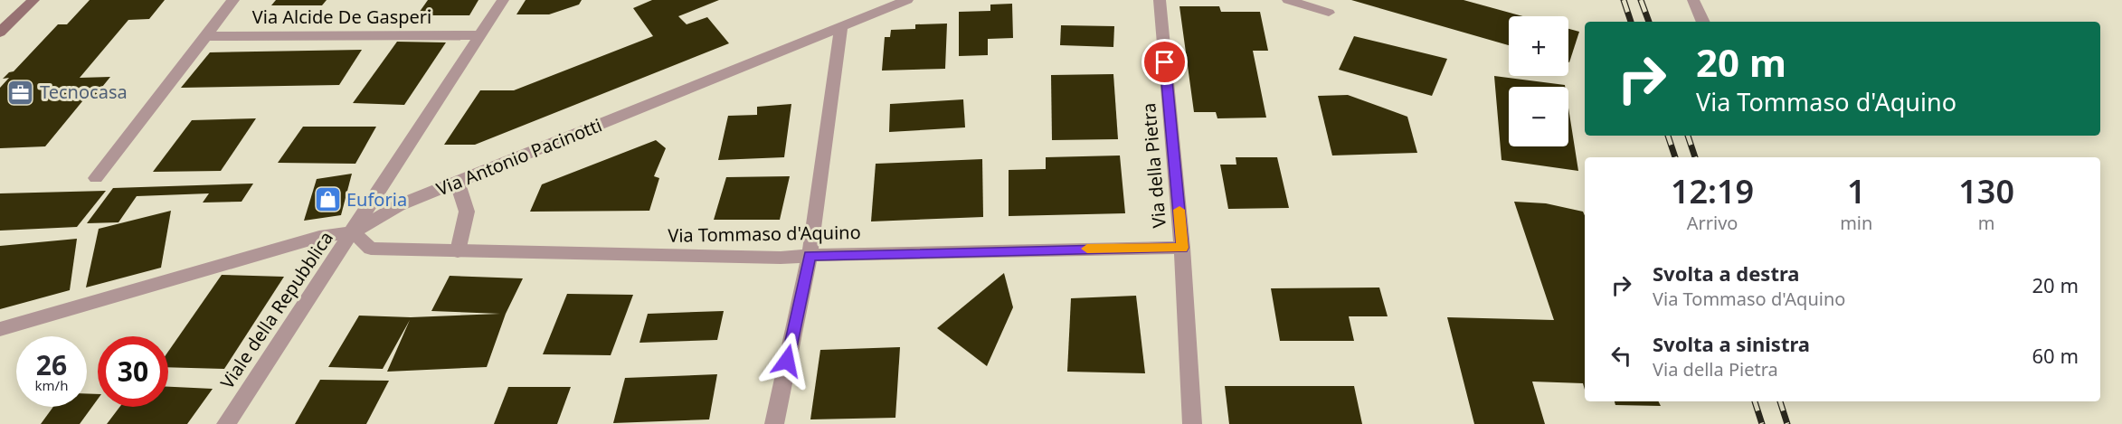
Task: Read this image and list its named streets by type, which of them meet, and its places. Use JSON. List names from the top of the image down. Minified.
{"streets":{"street":["Via Alcide De Gasperi","Via Antonio Pacinotti","Via della Pietra","Via Tommaso d'Aquino","Viale della Repubblica"]},"crossings":[["Via Alcide De Gasperi","Viale della Repubblica"],["Via Antonio Pacinotti","Via Tommaso d'Aquino"],["Via Antonio Pacinotti","Viale della Repubblica"],["Via della Pietra","Via Tommaso d'Aquino"],["Via Tommaso d'Aquino","Viale della Repubblica"]],"places":{"office":["Tecnocasa"],"shop":["Euforia"]},"page":{"map_buttons":["+","−"],"turn":["20 m","Via Tommaso d'Aquino"],"eta":["12:19","Arrivo","1","min","130","m"],"list":[{"name":"Svolta a destra","note":"Via Tommaso d'Aquino","value":"20 m"},{"name":"Svolta a sinistra","note":"Via della Pietra","value":"60 m"}],"speed":"26 km/h","limit":"30"}}
